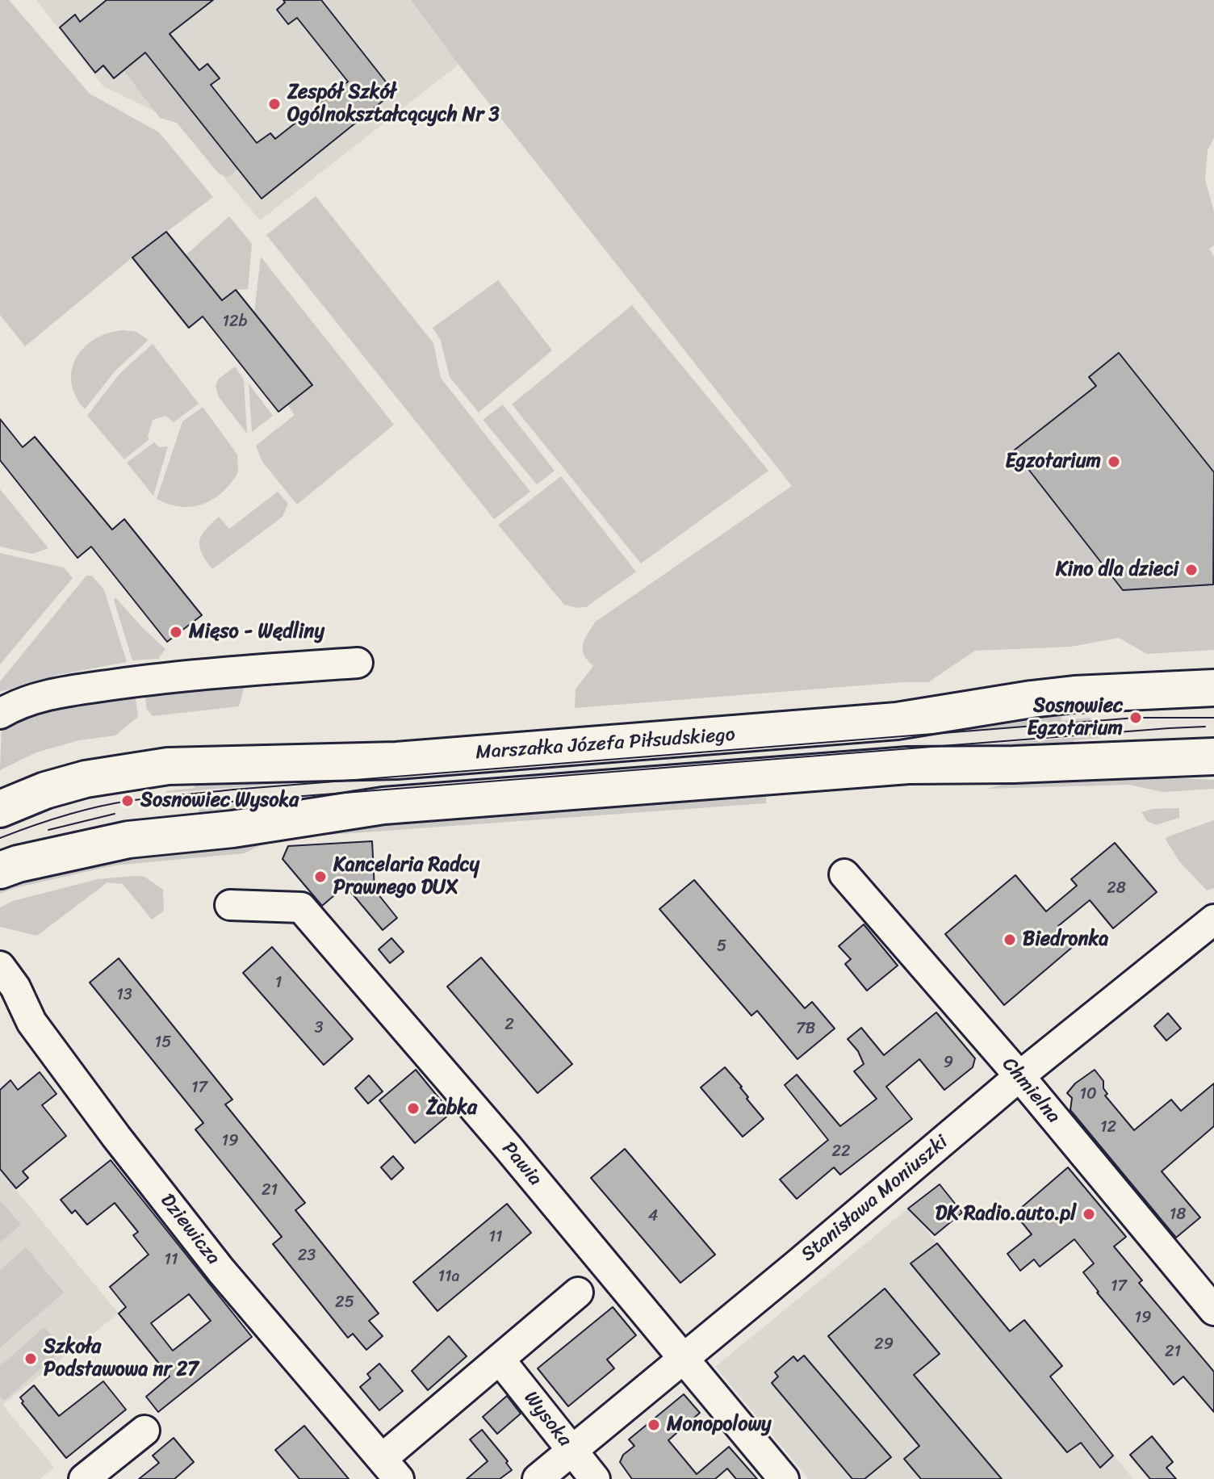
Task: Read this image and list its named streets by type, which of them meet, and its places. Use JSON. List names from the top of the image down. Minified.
{"streets":{"main road":["Marszałka Józefa Piłsudskiego"],"street":["Chmielna","Pawia","Stanisława Moniuszki","Dziewicza","Wysoka"]},"crossings":[["Chmielna","Stanisława Moniuszki"],["Pawia","Stanisława Moniuszki"],["Stanisława Moniuszki","Wysoka"]],"places":["Zespół Szkół Ogólnokształcących Nr 3","Egzotarium","Kino dla dzieci","Mięso - Wędliny","Sosnowiec Egzotarium","Sosnowiec Wysoka","Kancelaria Radcy Prawnego DUX","Biedronka","Żabka","DK Radio.auto.pl","Szkoła Podstawowa nr 27","Monopolowy"],"house_numbers":["12b","28","5","1","13","2","3","7B","15","9","17","10","12","19","22","21","18","4","11","23","11","11a","17","25","19","29","21"]}
